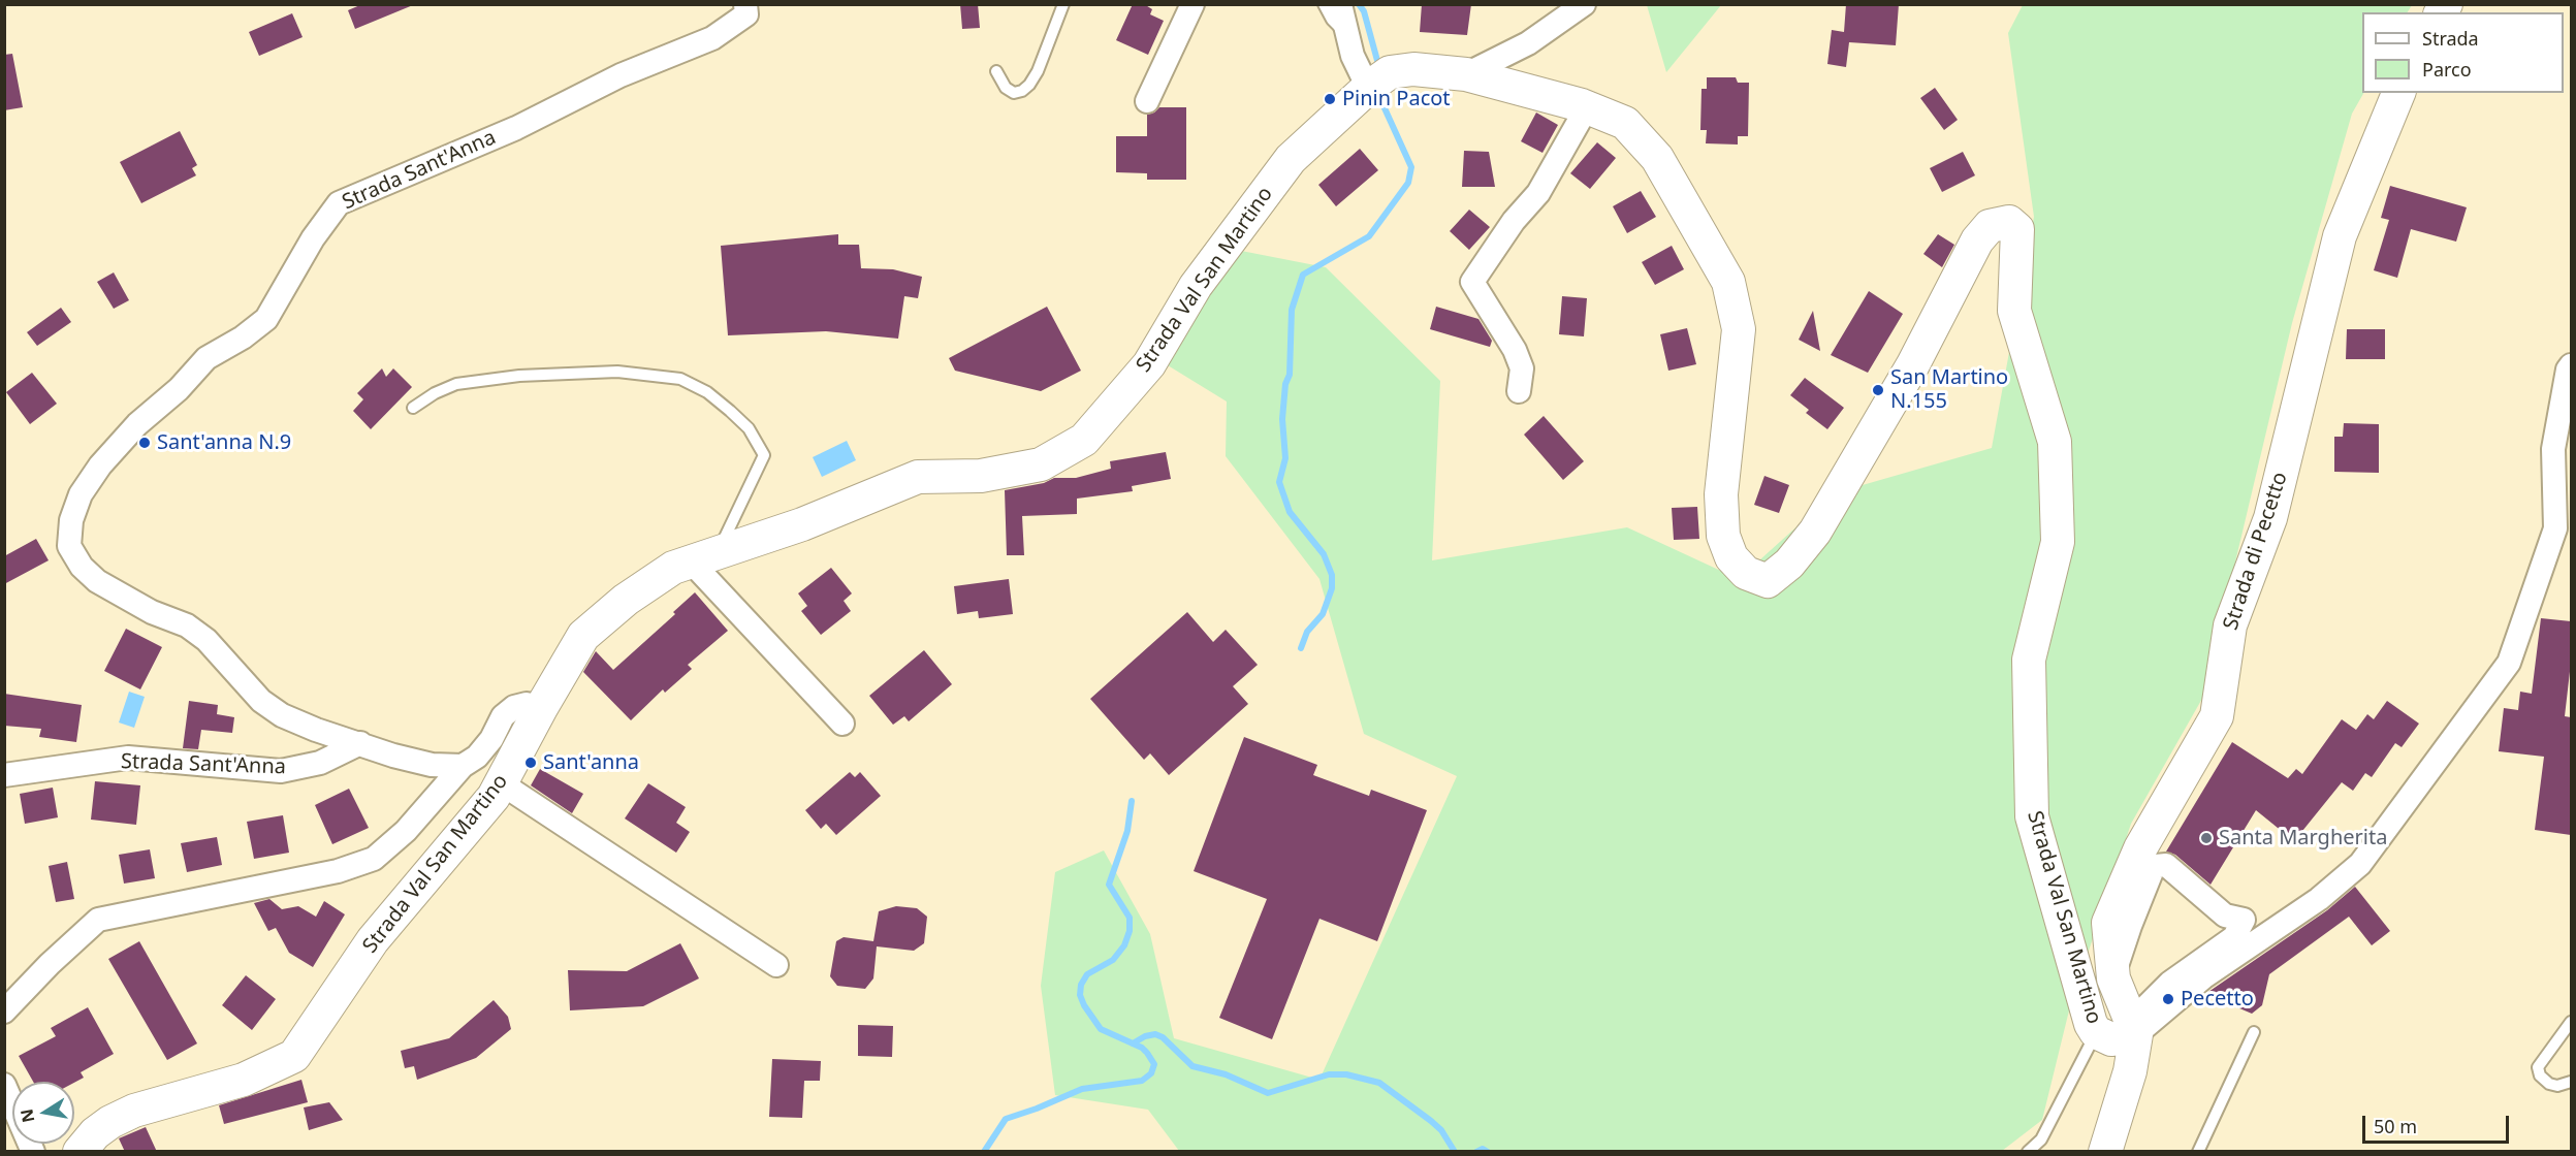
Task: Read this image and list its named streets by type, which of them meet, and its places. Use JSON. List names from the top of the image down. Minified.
{"streets":{"street":["Strada Sant'Anna","Strada Val San Martino","Strada di Pecetto"]},"crossings":[["Strada Sant'Anna","Strada Val San Martino"],["Strada Val San Martino","Strada di Pecetto"]],"places":["Pinin Pacot","San Martino N.155","Sant'anna N.9","Sant'anna","Santa Margherita","Pecetto"],"legend":["Strada","Parco"],"scale_bar":"50 m","north":"left"}
